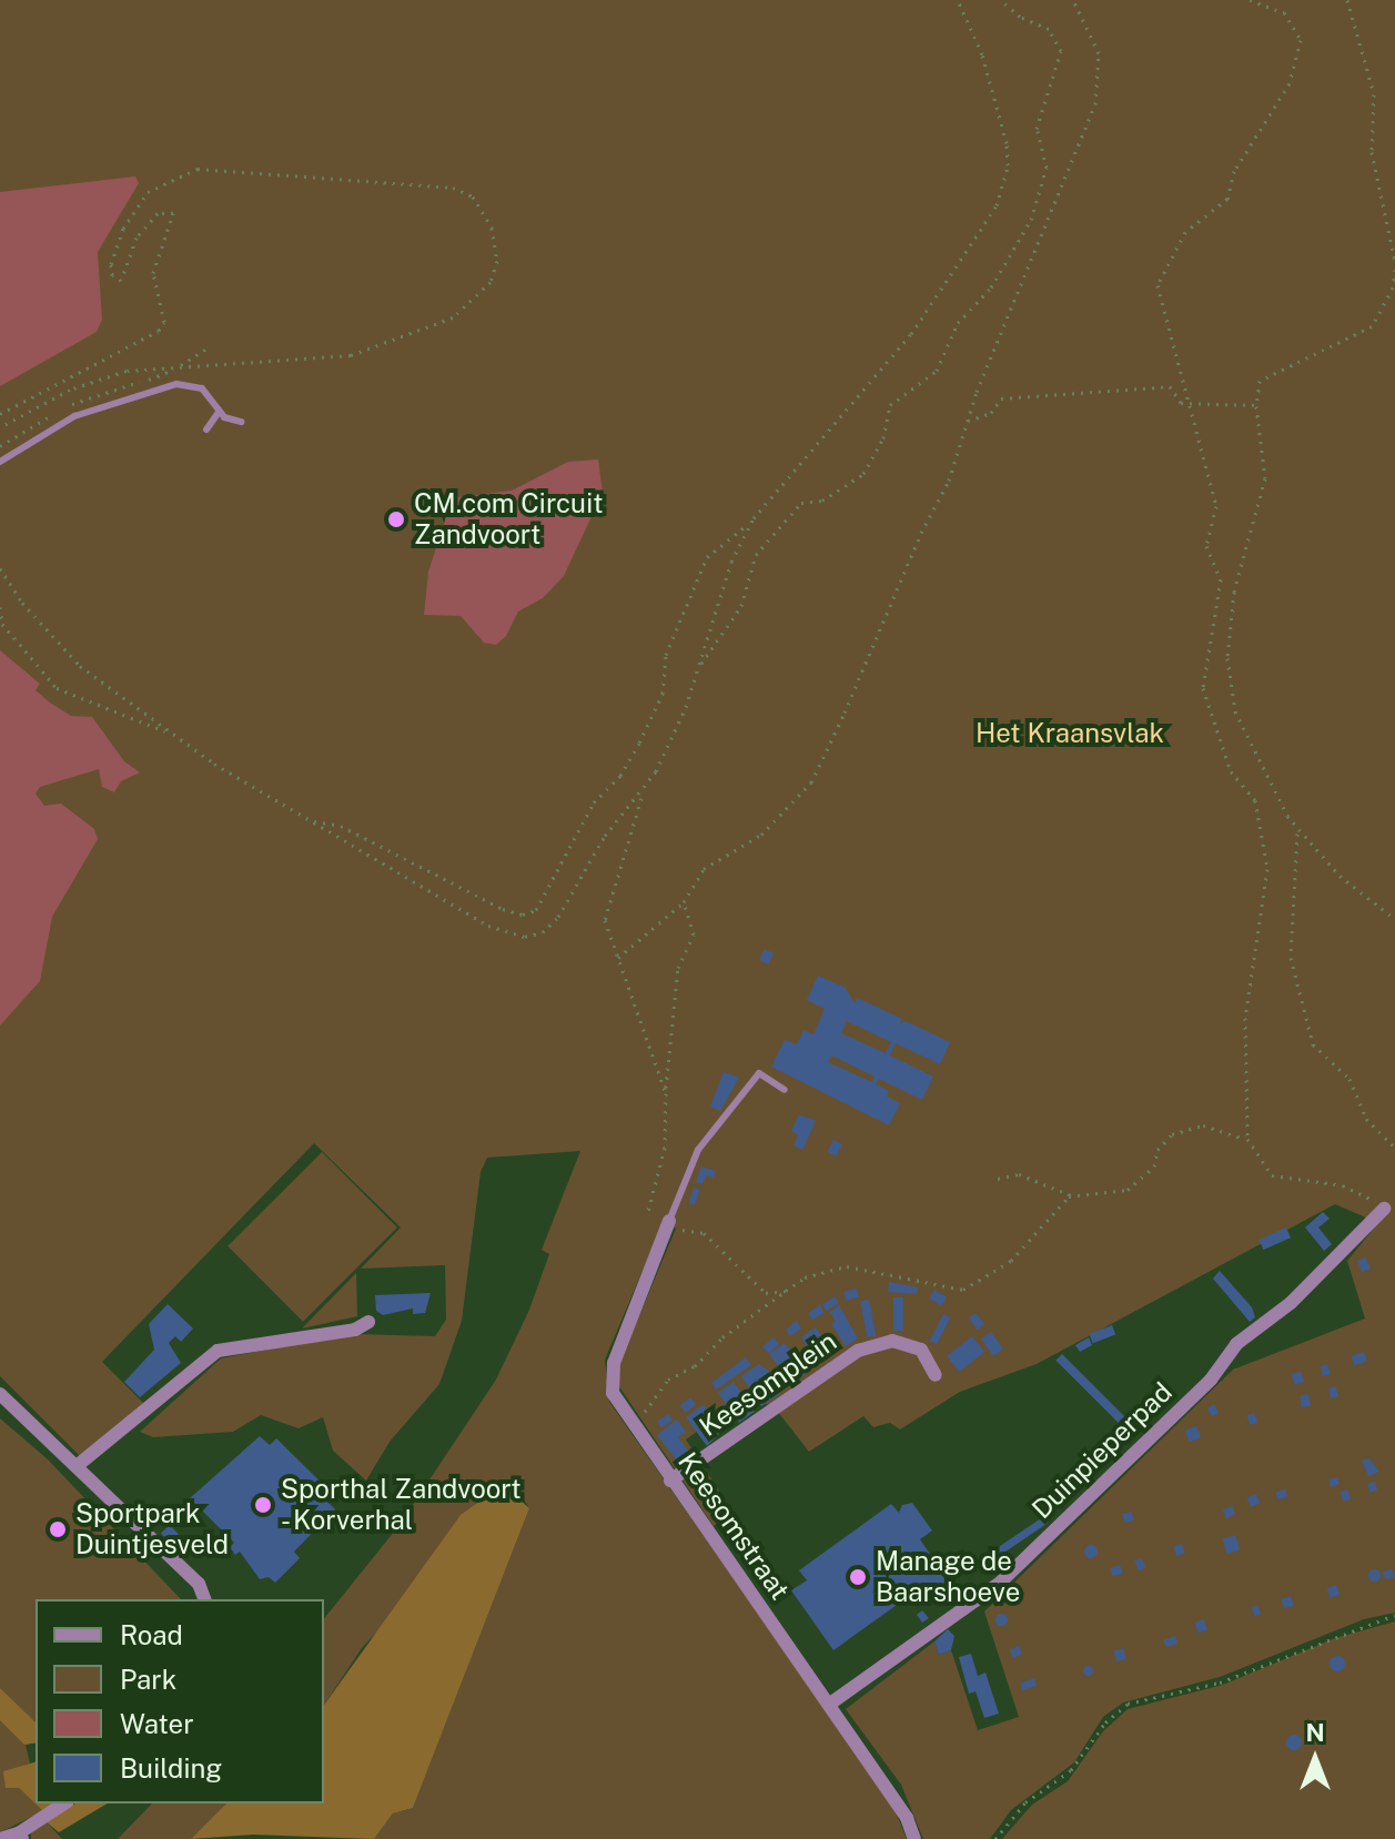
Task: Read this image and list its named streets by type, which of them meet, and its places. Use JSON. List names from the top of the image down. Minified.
{"streets":{"street":["Keesomplein","Duinpieperpad","Keesomstraat"]},"crossings":[["Keesomplein","Keesomstraat"],["Duinpieperpad","Keesomstraat"]],"parks":["Het Kraansvlak"],"places":["CM.com Circuit Zandvoort","Sporthal Zandvoort - Korverhal","Sportpark Duintjesveld","Manage de Baarshoeve"],"legend":["Road","Park","Water","Building"],"north":"top"}
